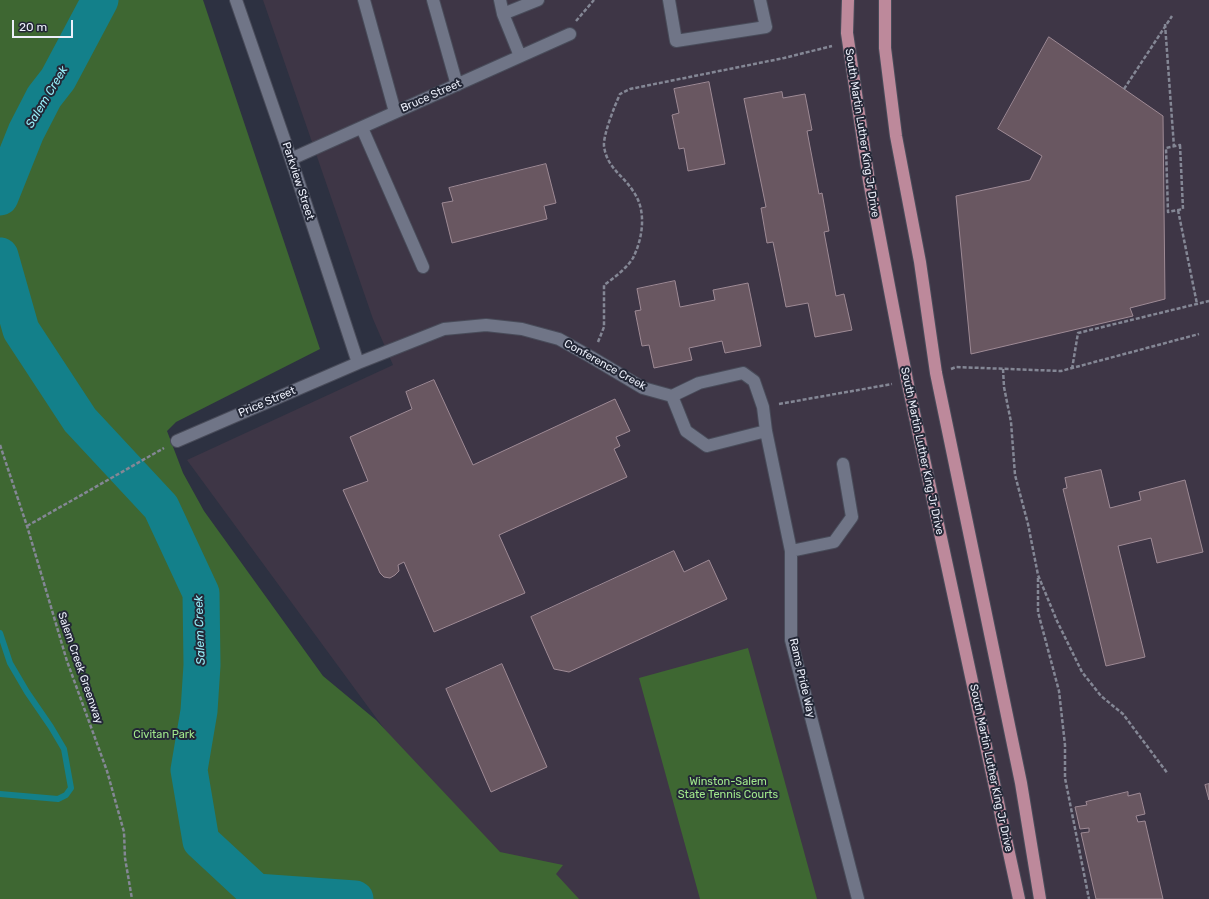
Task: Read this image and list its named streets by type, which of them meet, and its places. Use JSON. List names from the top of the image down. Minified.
{"streets":{"main road":["South Martin Luther King Jr Drive"],"street":["Bruce Street","Parkview Street","Conference Creek","Price Street","Rams Pride Way"],"path":["Salem Creek Greenway"]},"crossings":[["Bruce Street","Parkview Street"],["Parkview Street","Conference Creek"],["Parkview Street","Price Street"],["Conference Creek","Price Street"]],"water":["Salem Creek"],"parks":["Civitan Park","Winston-Salem State Tennis Courts"],"scale_bar":"20 m"}
